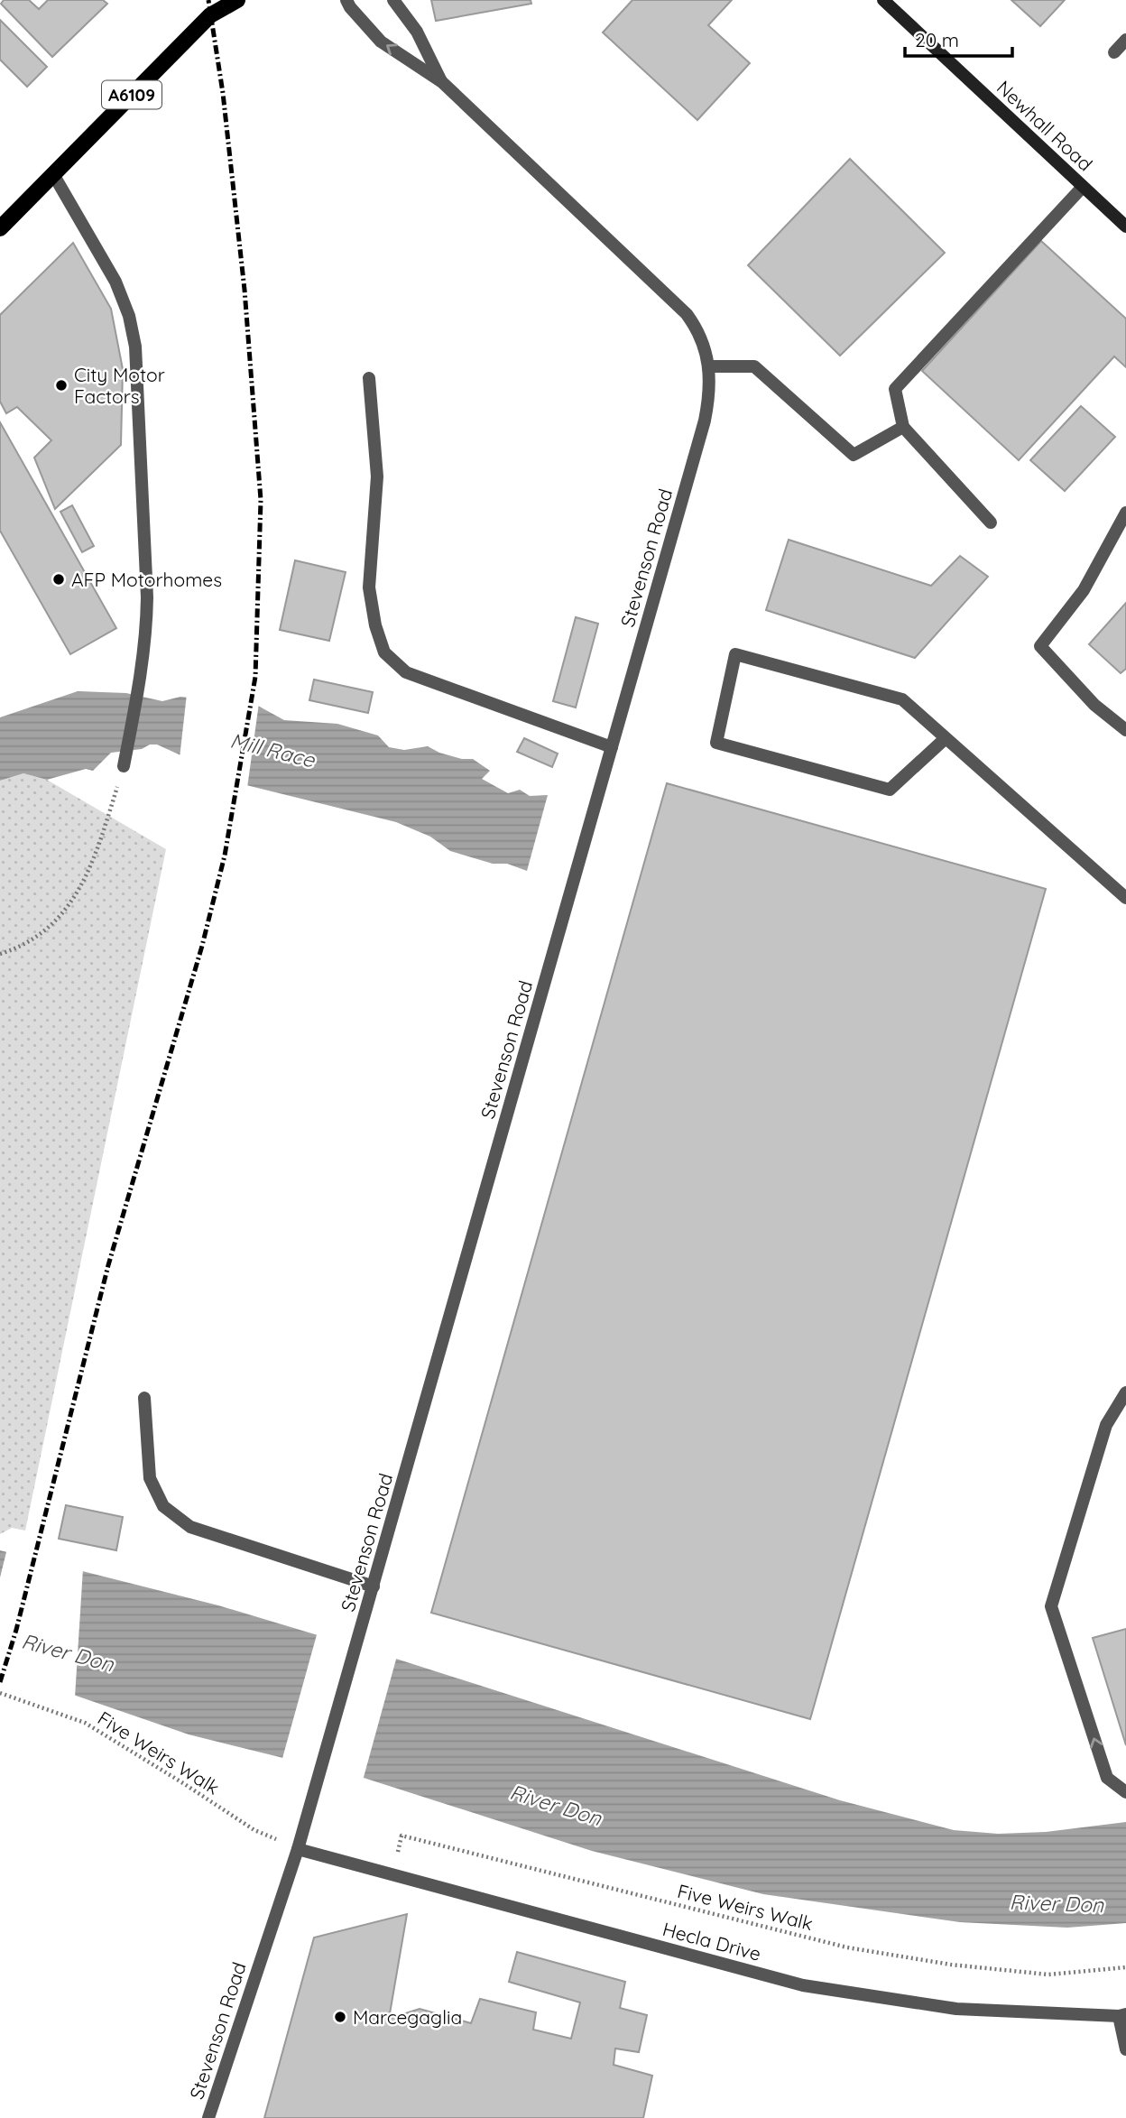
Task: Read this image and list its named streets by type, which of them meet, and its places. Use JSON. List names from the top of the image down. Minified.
{"streets":{"main road":["A6109","Newhall Road"],"street":["Stevenson Road","Hecla Drive"],"path":["Five Weirs Walk"]},"crossings":[["Stevenson Road","Five Weirs Walk"],["Stevenson Road","Hecla Drive"],["Five Weirs Walk","Hecla Drive"]],"water":["Mill Race","River Don"],"places":["City Motor Factors","AFP Motorhomes","Marcegaglia"],"scale_bar":"20 m"}
